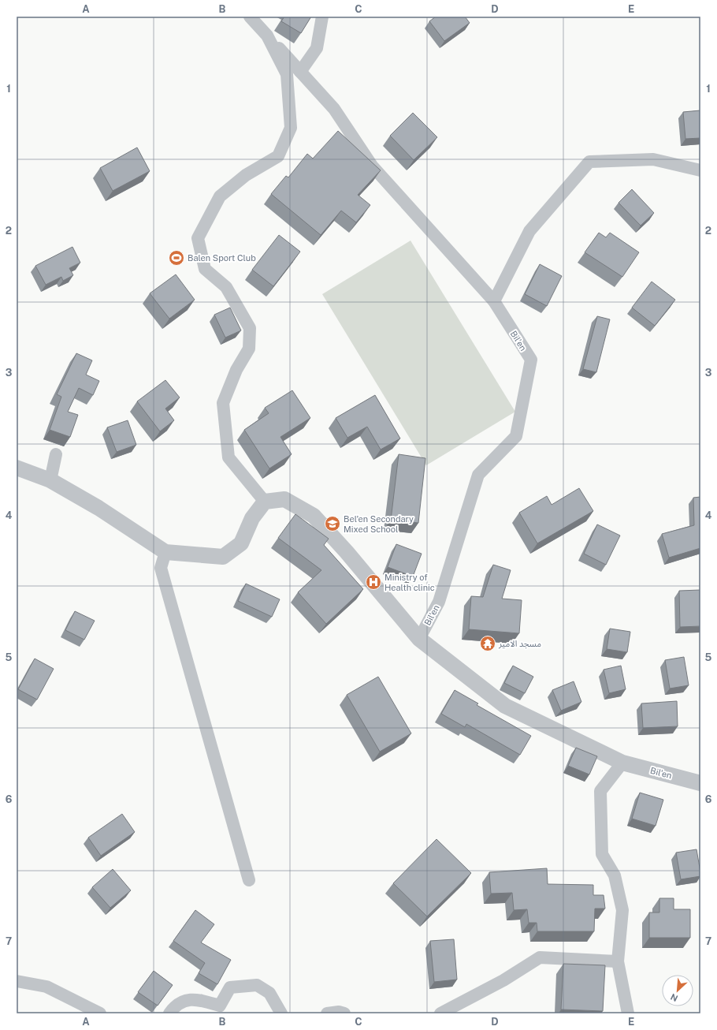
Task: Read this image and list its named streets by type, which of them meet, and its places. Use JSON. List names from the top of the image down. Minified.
{"streets":{"street":["Bil'en"]},"places":{"sports":["Balen Sport Club"],"school or university":["Bel'en Secondary Mixed School"],"hospital":["Ministry of Health clinic"],"temple":["مسجد الامير"]},"north":"bottom left","grid":{"columns":["A","B","C","D","E"],"rows":["1","2","3","4","5","6","7"]}}
